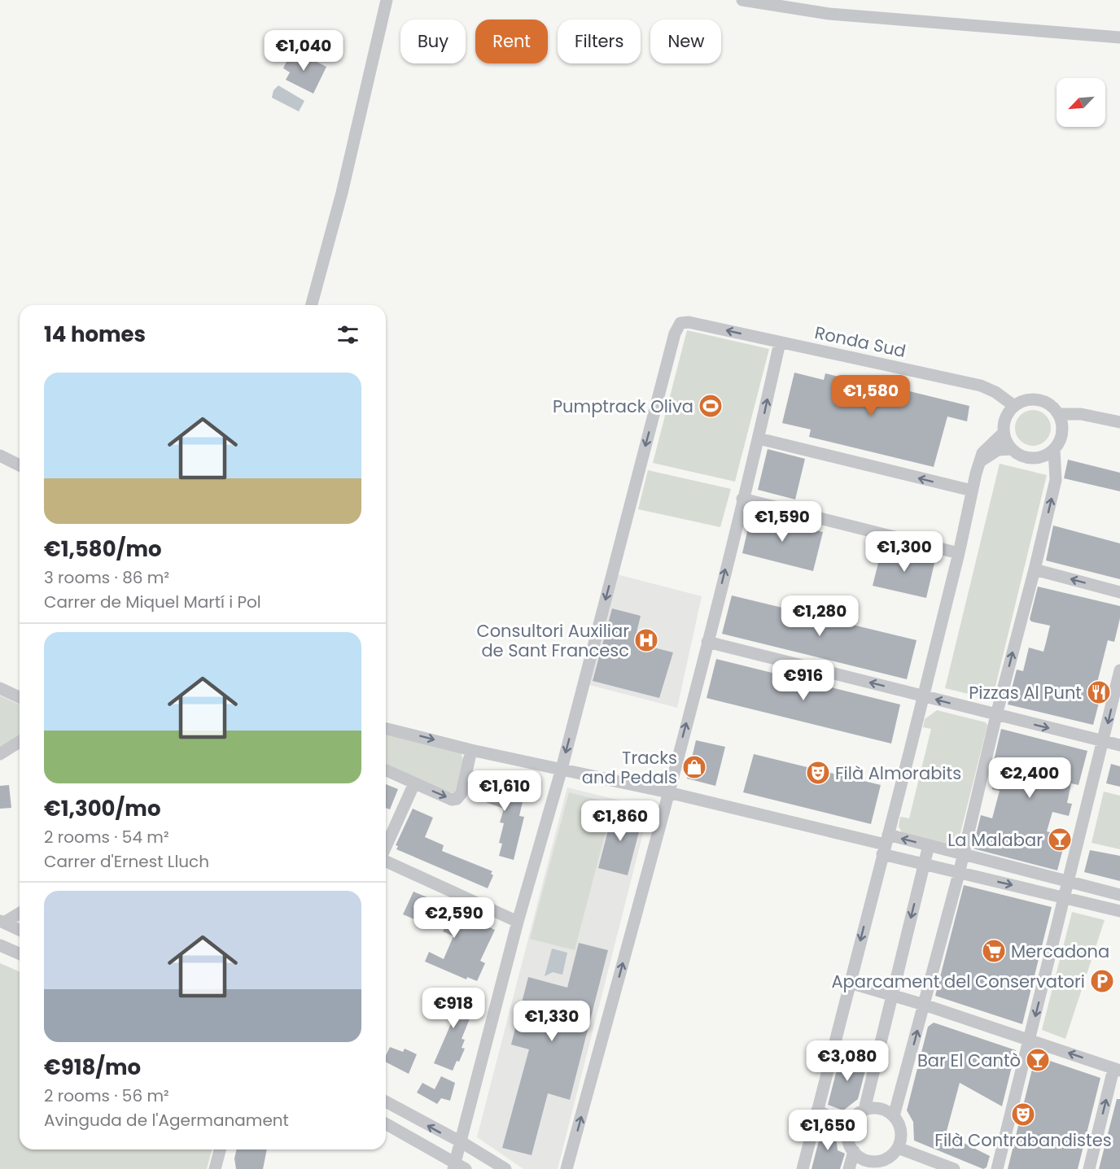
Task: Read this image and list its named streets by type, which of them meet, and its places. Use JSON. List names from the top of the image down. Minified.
{"streets":{"street":["Ronda Sud"]},"places":{"sports":["Pumptrack Oliva"],"hospital":["Consultori Auxiliar de Sant Francesc"],"restaurant":["Pizzas Al Punt"],"shop":["Tracks and Pedals"],"theatre":["Filà Almorabits","Filà Contrabandistes"],"bar":["La Malabar","Bar El Cantò"],"supermarket":["Mercadona"],"parking":["Aparcament del Conservatori"]},"north":"bottom left","page":{"chip":["Buy","Rent","Filters","New"],"price":["€1,040","€1,580","€1,590","€1,300","€1,280","€916","€2,400","€1,610","€1,860","€2,590","€918","€1,330","€3,080","€1,650"],"heading":"14 homes","list":[{"name":"€1,580/mo","note":"3 rooms · 86 m² · Carrer de Miquel Martí i Pol"},{"name":"€1,300/mo","note":"2 rooms · 54 m² · Carrer d'Ernest Lluch"},{"name":"€918/mo","note":"2 rooms · 56 m² · Avinguda de l'Agermanament"}]}}
